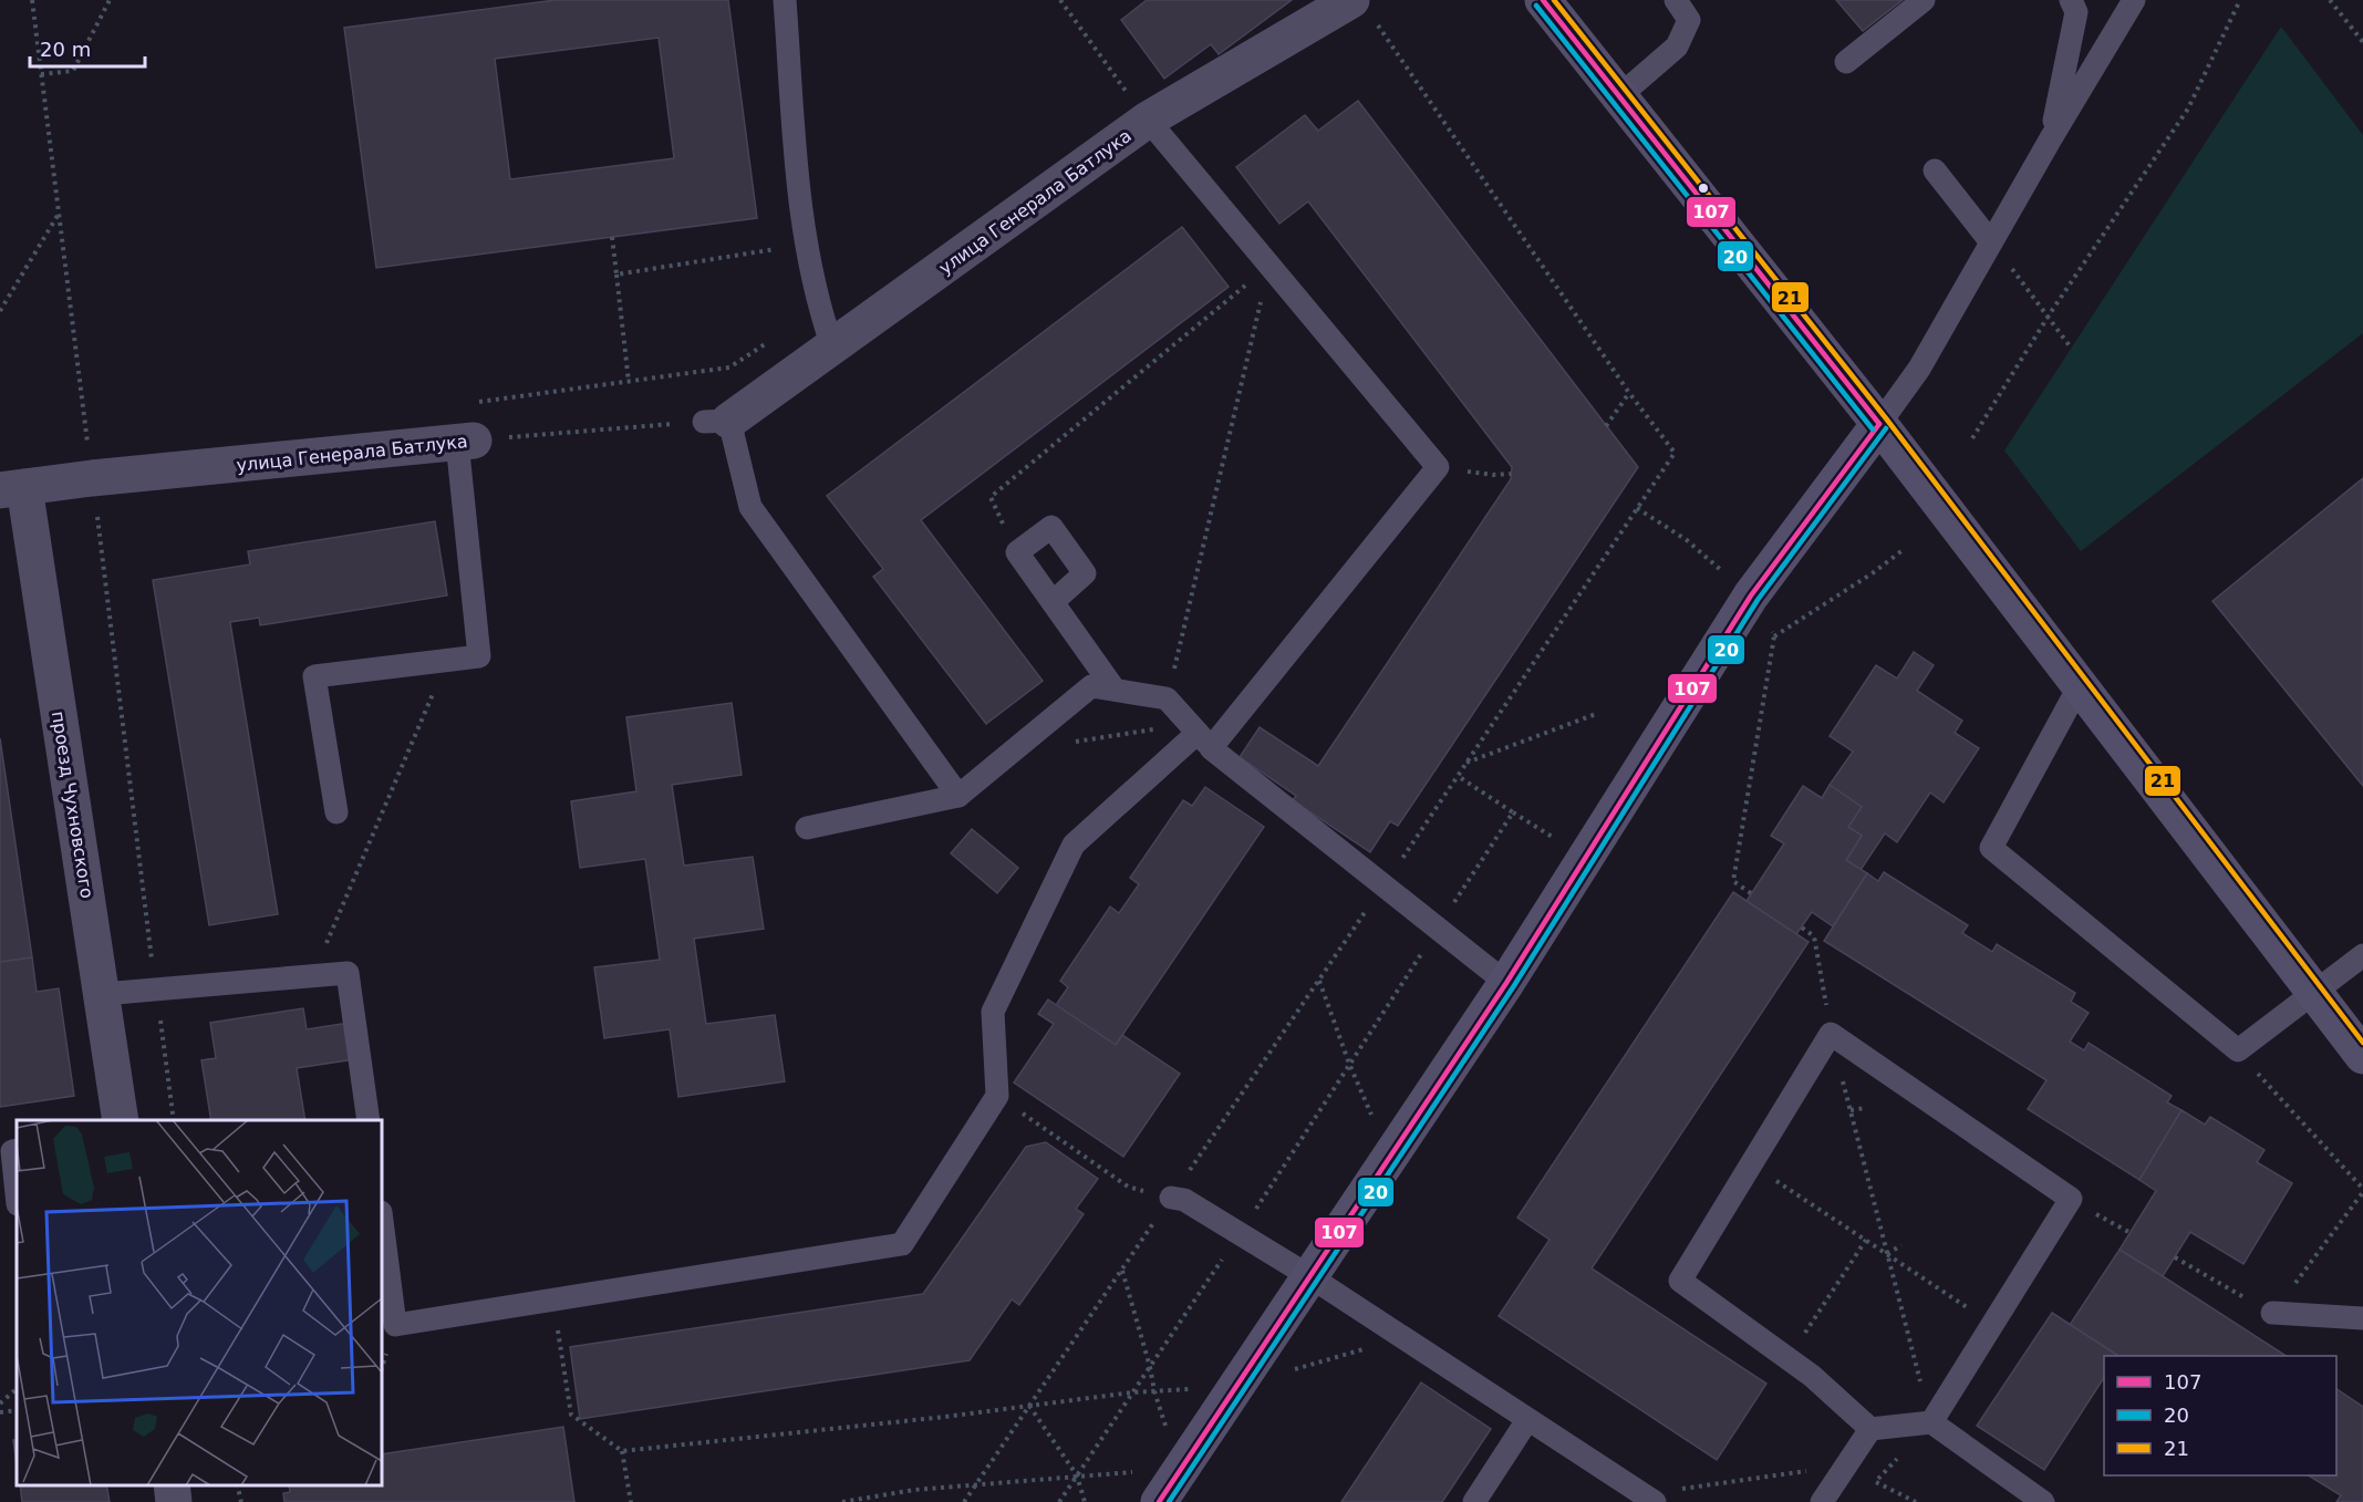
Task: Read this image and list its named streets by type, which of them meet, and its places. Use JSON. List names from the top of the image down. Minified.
{"streets":{"street":["улица Генерала Батлука","проезд Чухновского"]},"crossings":[["улица Генерала Батлука","проезд Чухновского"]],"lines":["transit line 107","transit line 21","transit line 20"],"legend":["107","20","21"],"scale_bar":"20 m"}
